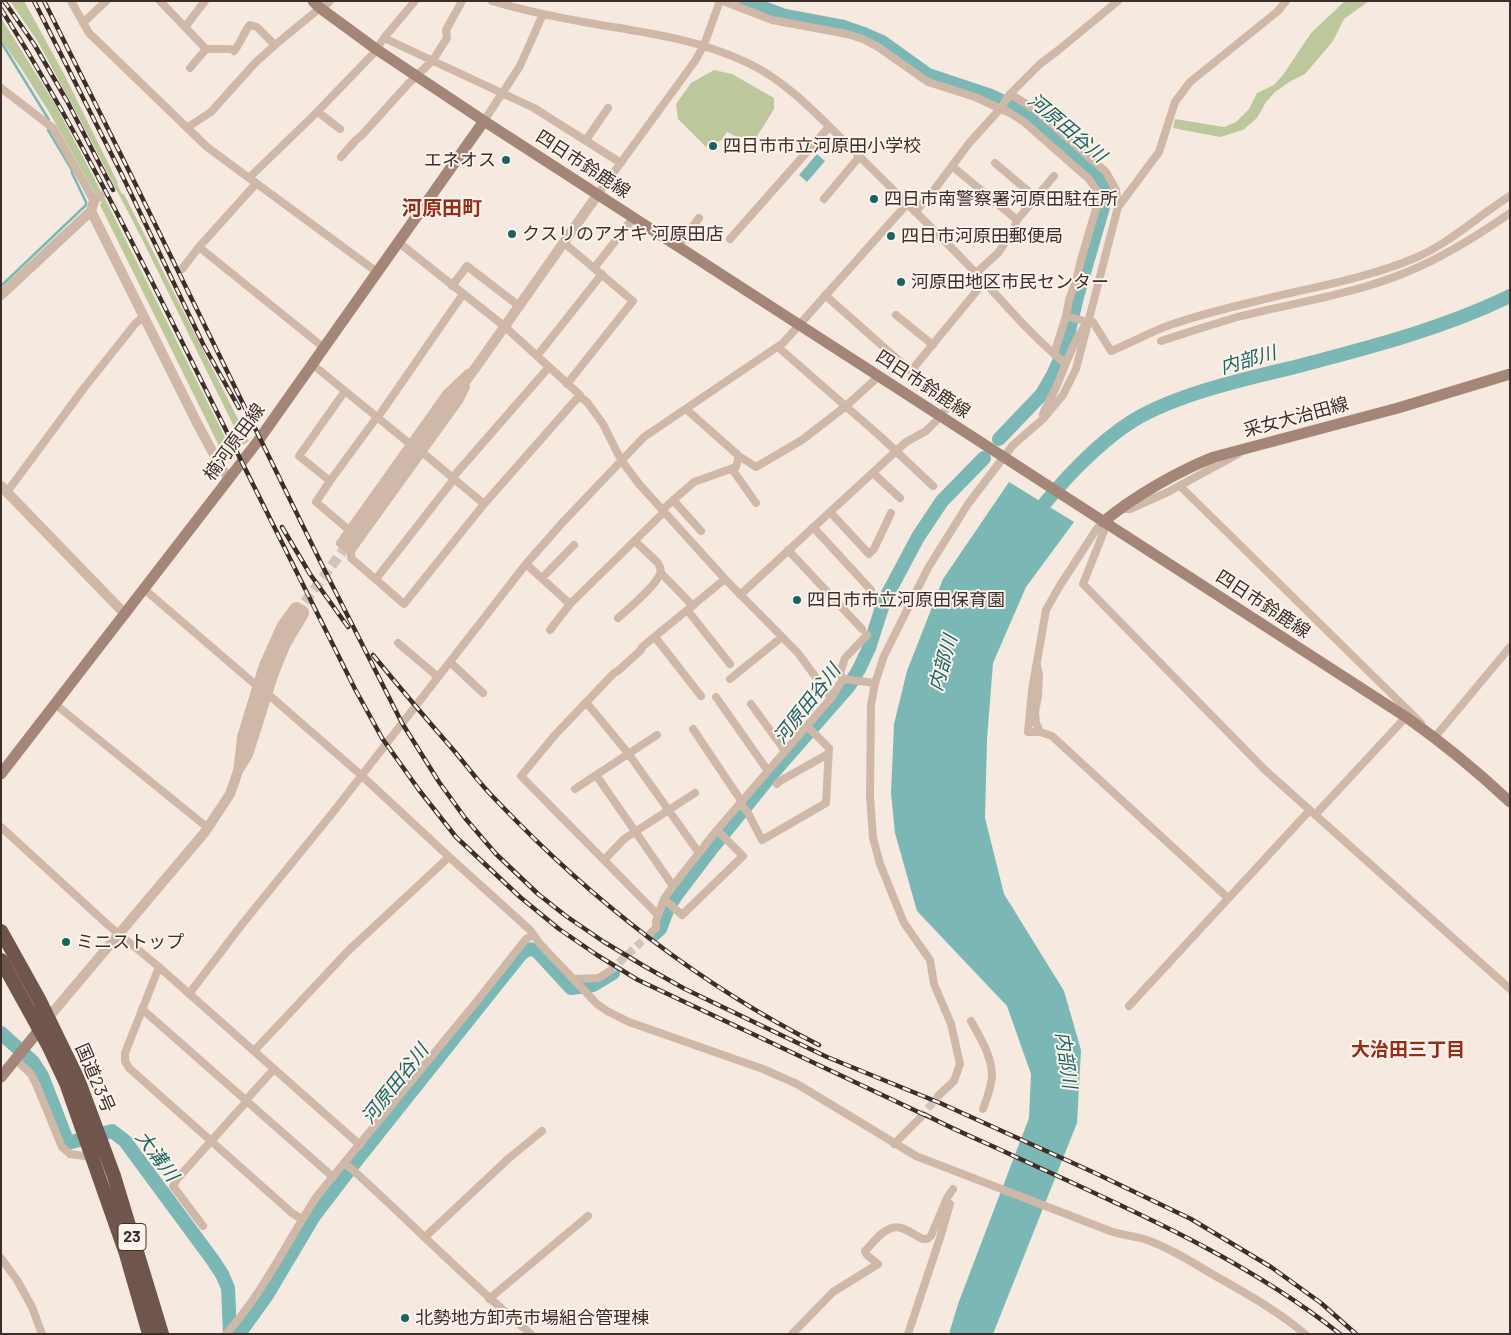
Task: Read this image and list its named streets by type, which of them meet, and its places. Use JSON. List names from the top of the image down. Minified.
{"streets":{"highway":["国道23号","23"],"main road":["四日市鈴鹿線","采女大治田線","楠河原田線"]},"crossings":[["四日市鈴鹿線","采女大治田線"],["四日市鈴鹿線","楠河原田線"]],"districts":["河原田町","大治田三丁目"],"water":["河原田谷川","内部川","大溝川"],"places":["四日市市立河原田小学校","エネオス","四日市南警察署河原田駐在所","クスリのアオキ 河原田店","四日市河原田郵便局","河原田地区市民センター","四日市市立河原田保育園","ミニストップ","北勢地方卸売市場組合管理棟"]}
